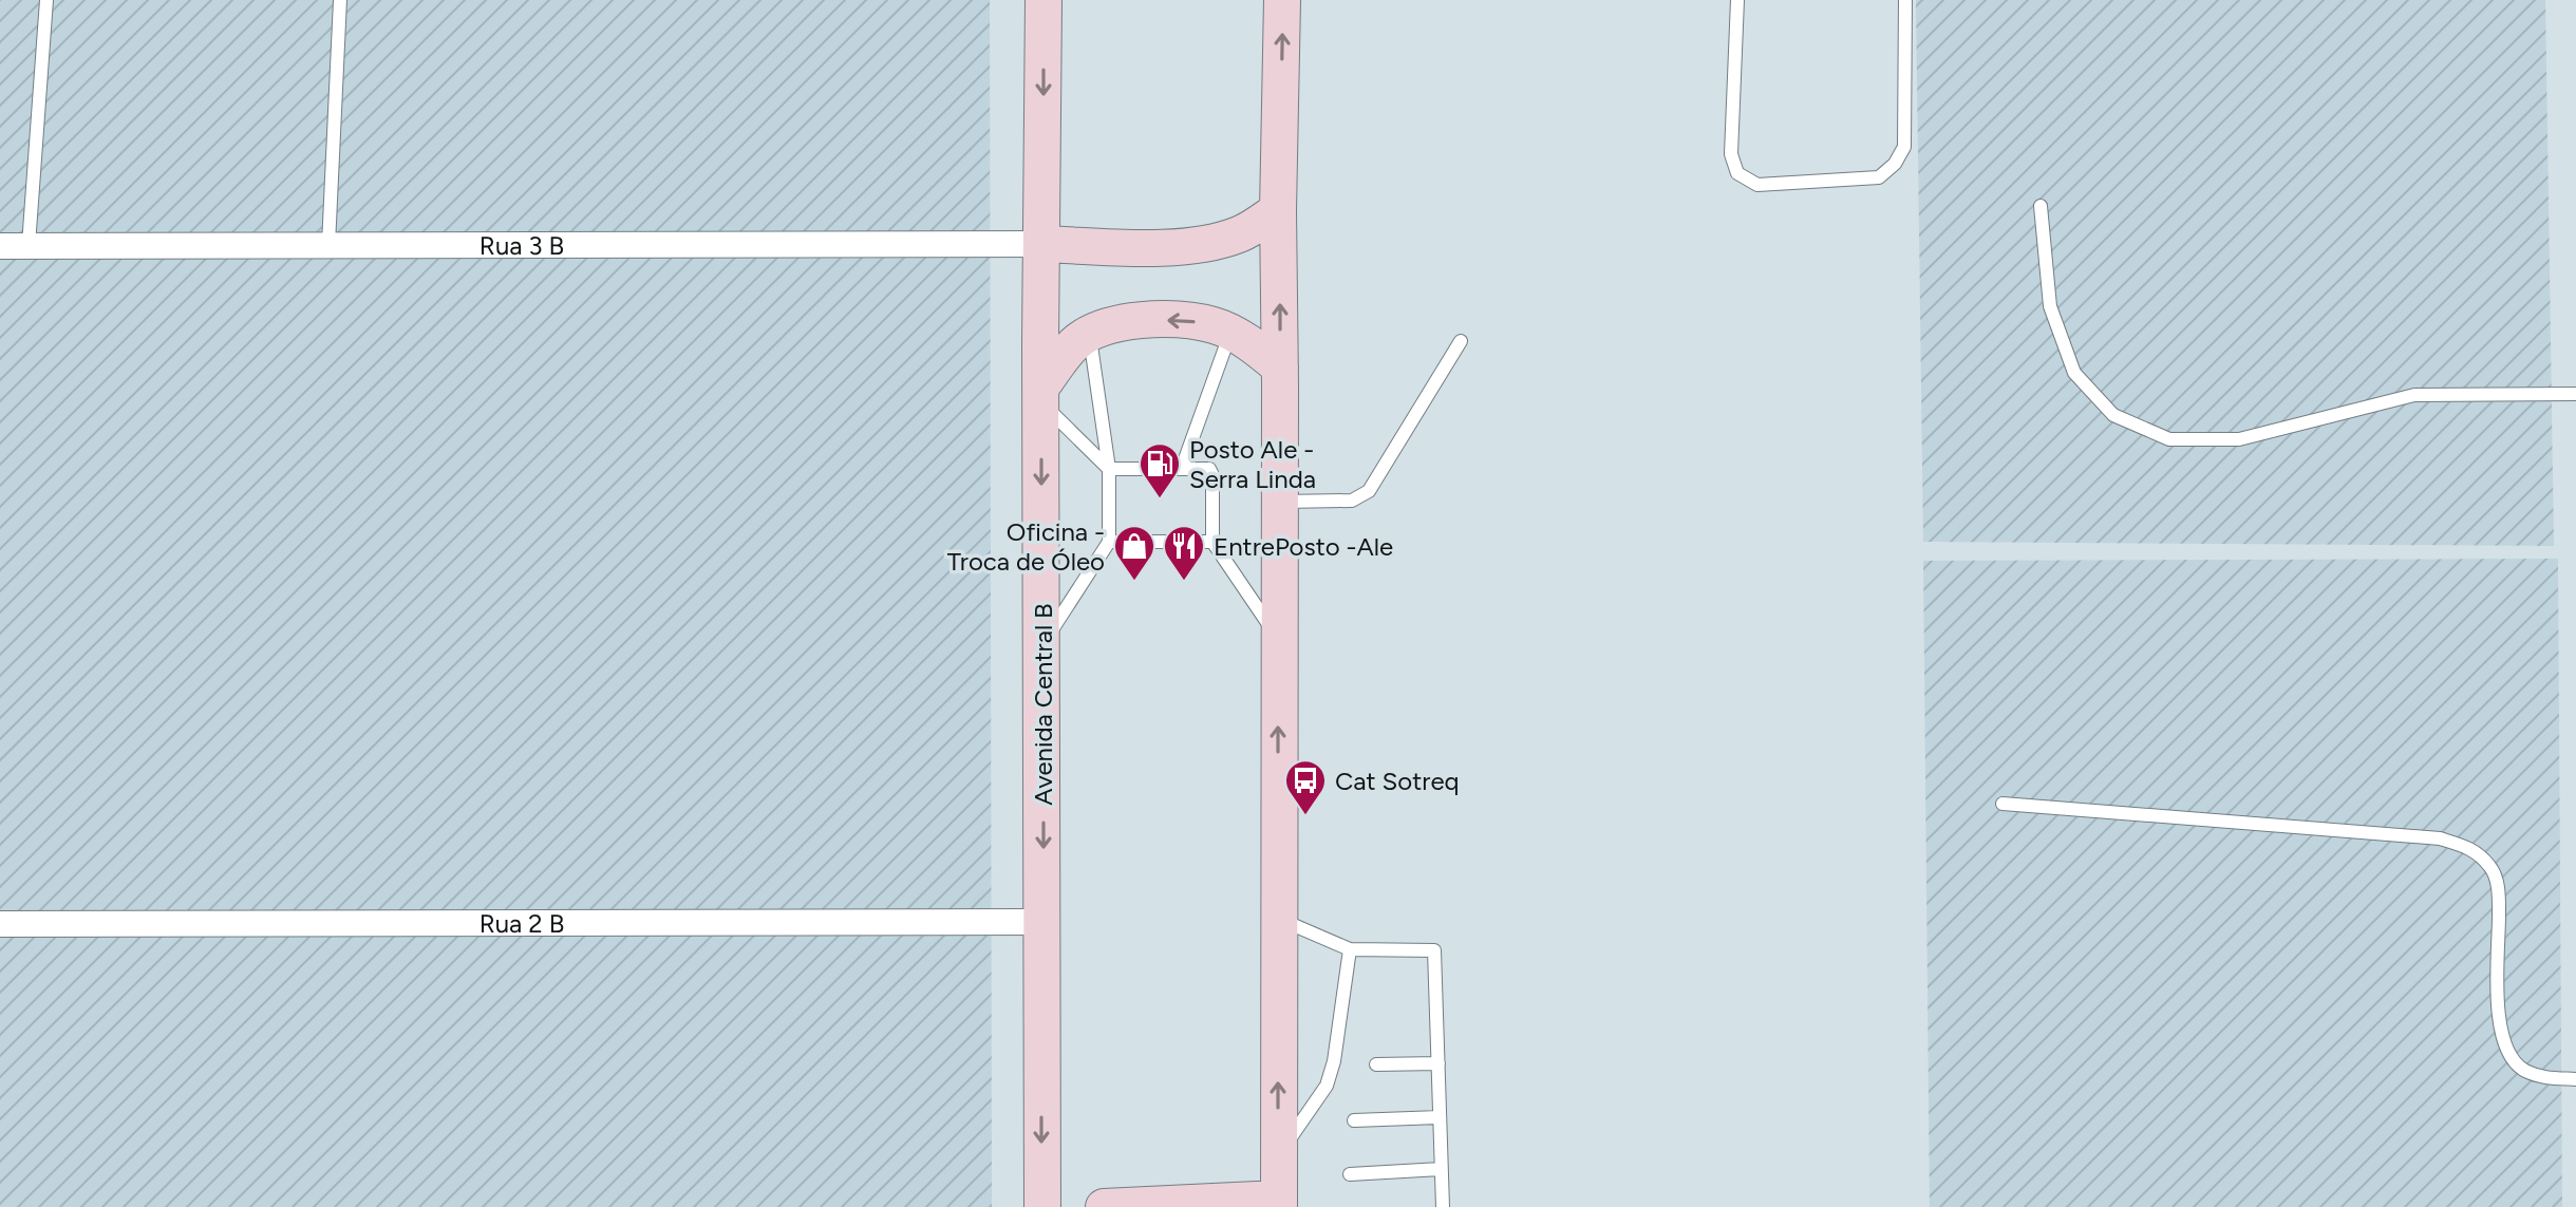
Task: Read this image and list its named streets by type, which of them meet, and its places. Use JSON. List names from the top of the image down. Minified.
{"streets":{"main road":["Avenida Central B"],"street":["Rua 3 B","Rua 2 B"]},"crossings":[["Rua 3 B","Avenida Central B"],["Avenida Central B","Rua 2 B"]],"places":{"fuel station":["Posto Ale - Serra Linda"],"shop":["Oficina - Troca de Óleo"],"restaurant":["EntrePosto -Ale"],"bus stop":["Cat Sotreq"]}}
